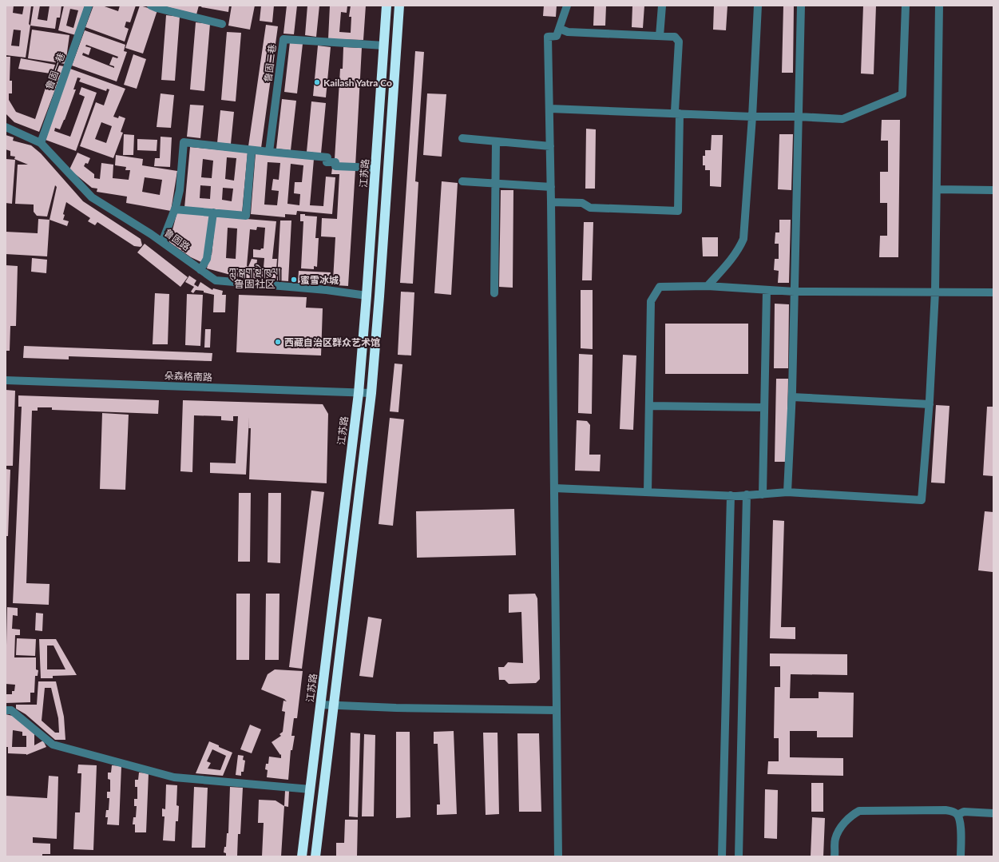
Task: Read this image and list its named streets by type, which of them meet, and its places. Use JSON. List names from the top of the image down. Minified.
{"streets":{"highway":["江苏路"],"street":["鲁固二巷","鲁固一巷","鲁固路","朵森格南路"]},"crossings":[["鲁固二巷","江苏路"],["鲁固一巷","鲁固路"],["江苏路","鲁固路"],["江苏路","朵森格南路"]],"districts":["ཀླུ་སྒུག་སྡེ་ཁུལ། 鲁固社区"],"places":["Kailash Yatra Co","蜜雪冰城","西藏自治区群众艺术馆"]}
